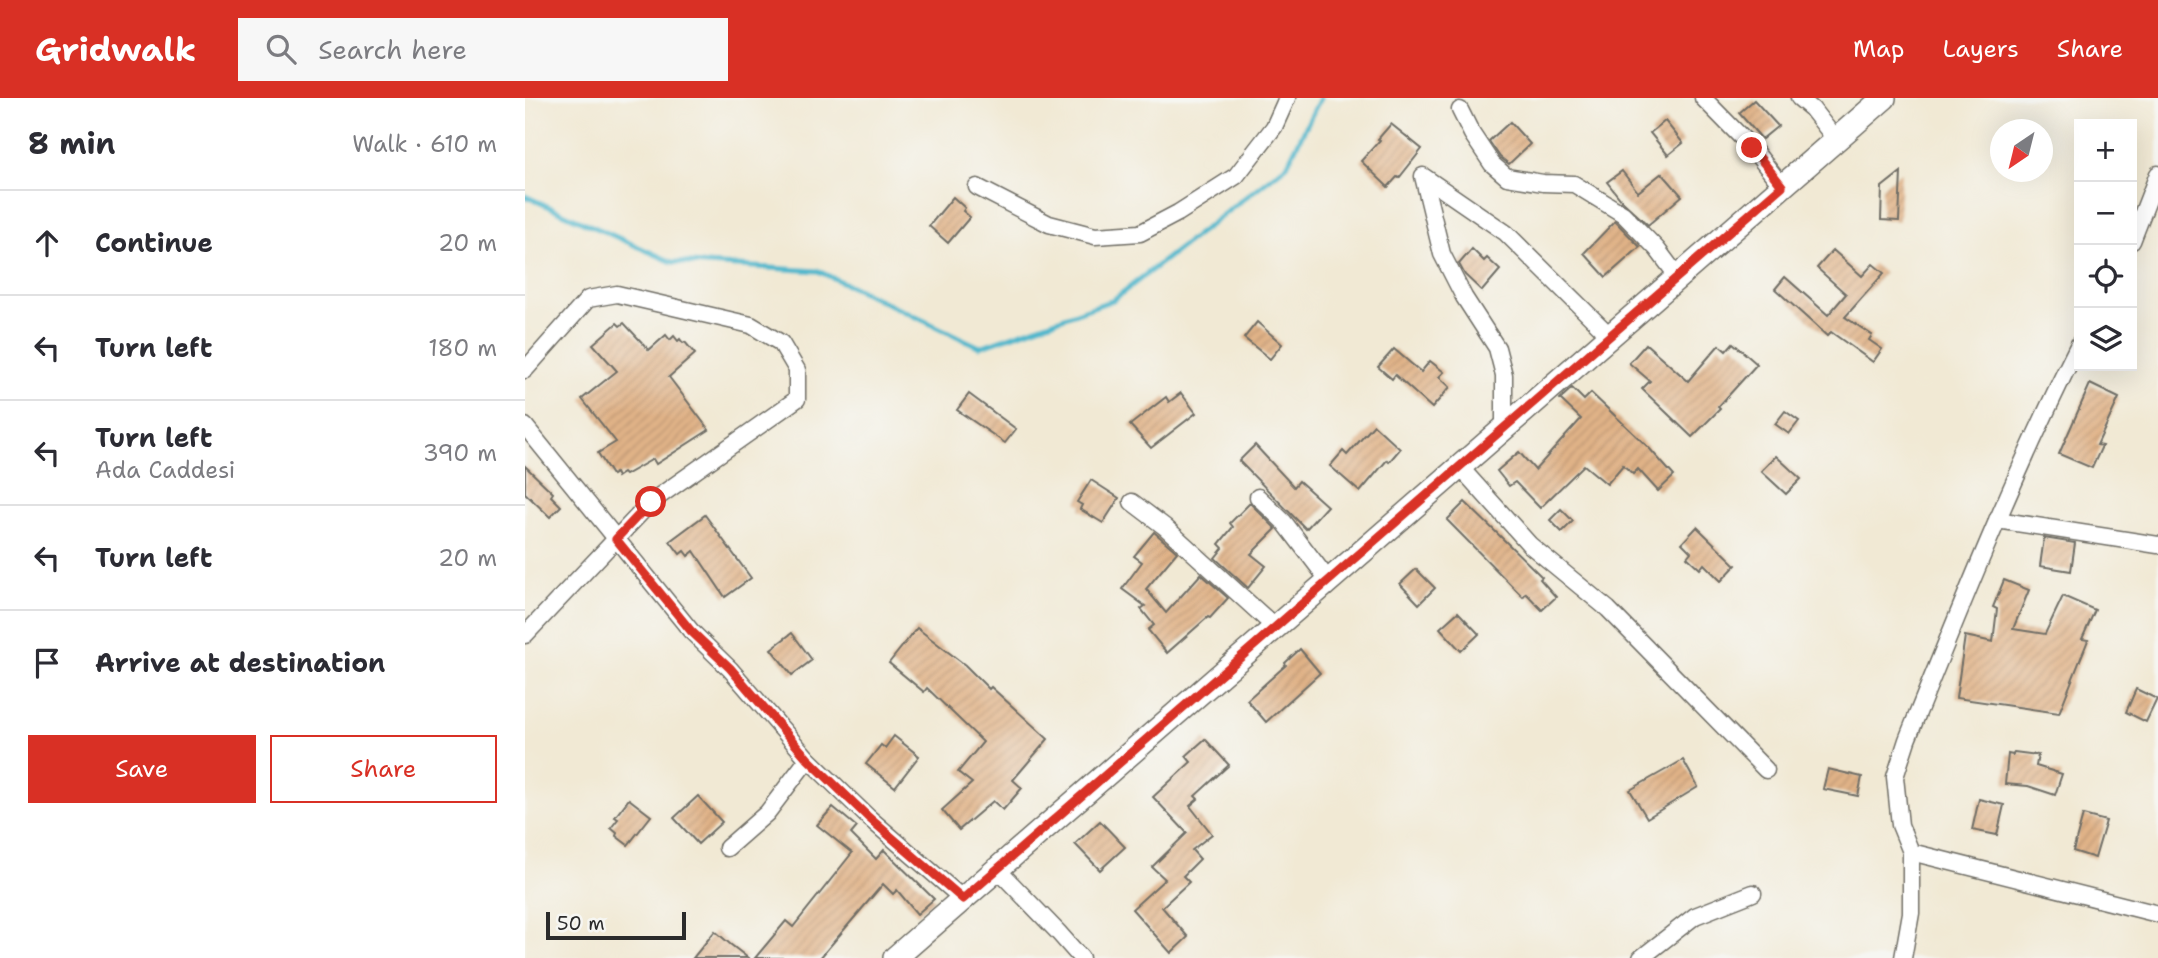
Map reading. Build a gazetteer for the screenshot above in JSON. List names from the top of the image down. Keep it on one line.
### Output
{"scale_bar":"50 m","north":"bottom left","page":{"header":"Gridwalk","search":"Search here","nav":["Map","Layers","Share"],"heading":["8 min","Walk · 610 m"],"map_buttons":["+","−"],"list":[["Continue","20 m"],["Turn left","180 m"],["Turn left","Ada Caddesi","390 m"],["Turn left","20 m"],"Arrive at destination"],"buttons":["Save","Share"],"scale":"50 m"}}
